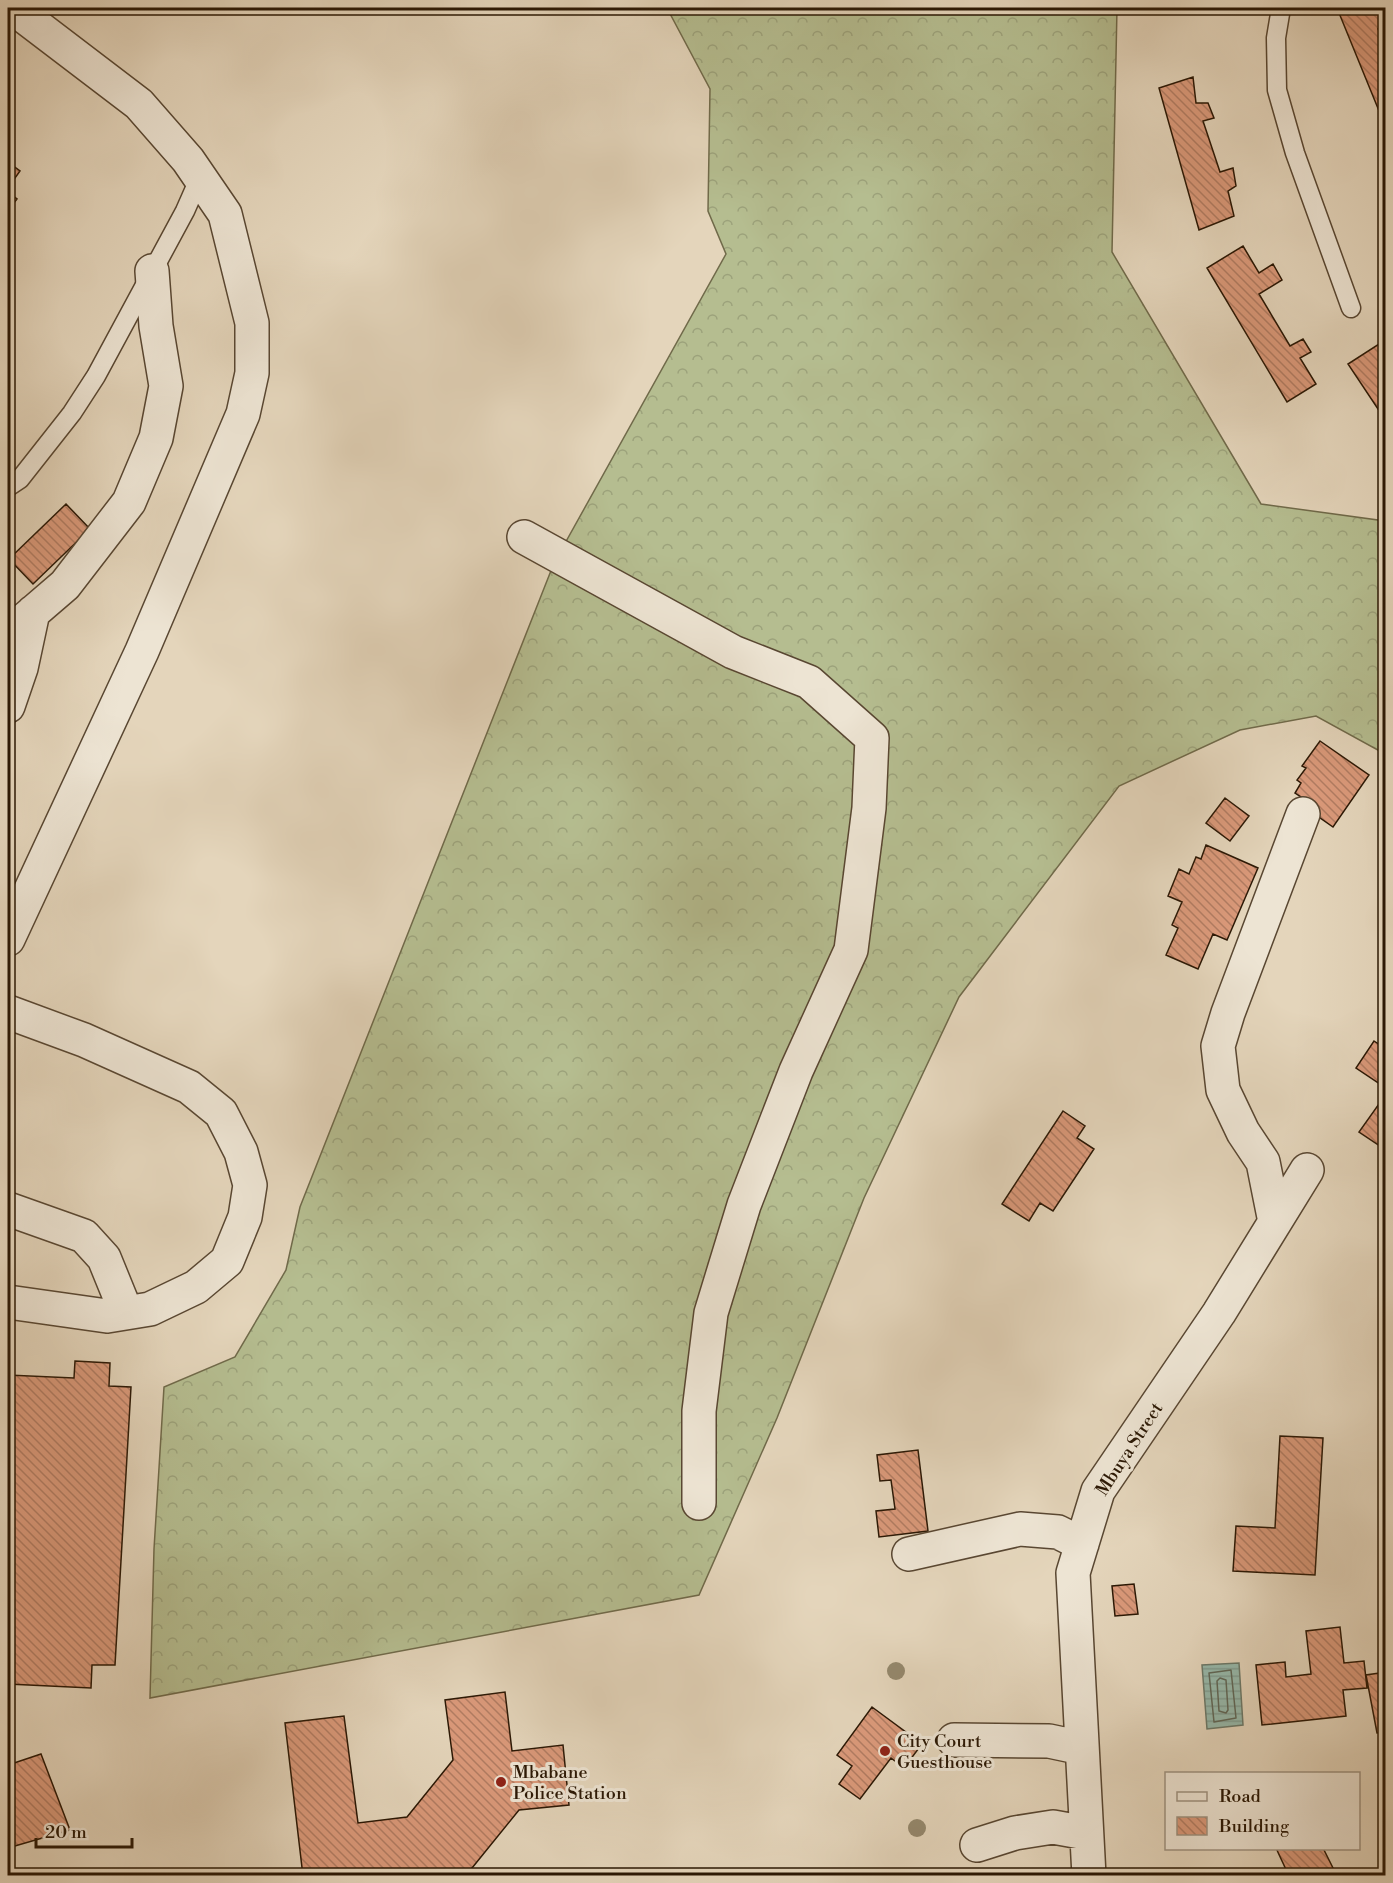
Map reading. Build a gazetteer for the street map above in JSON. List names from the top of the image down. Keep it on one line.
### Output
{"streets":{"street":["Mbuya Street"]},"places":["City Court Guesthouse","Mbabane Police Station"],"legend":["Road","Building"],"scale_bar":"20 m"}
